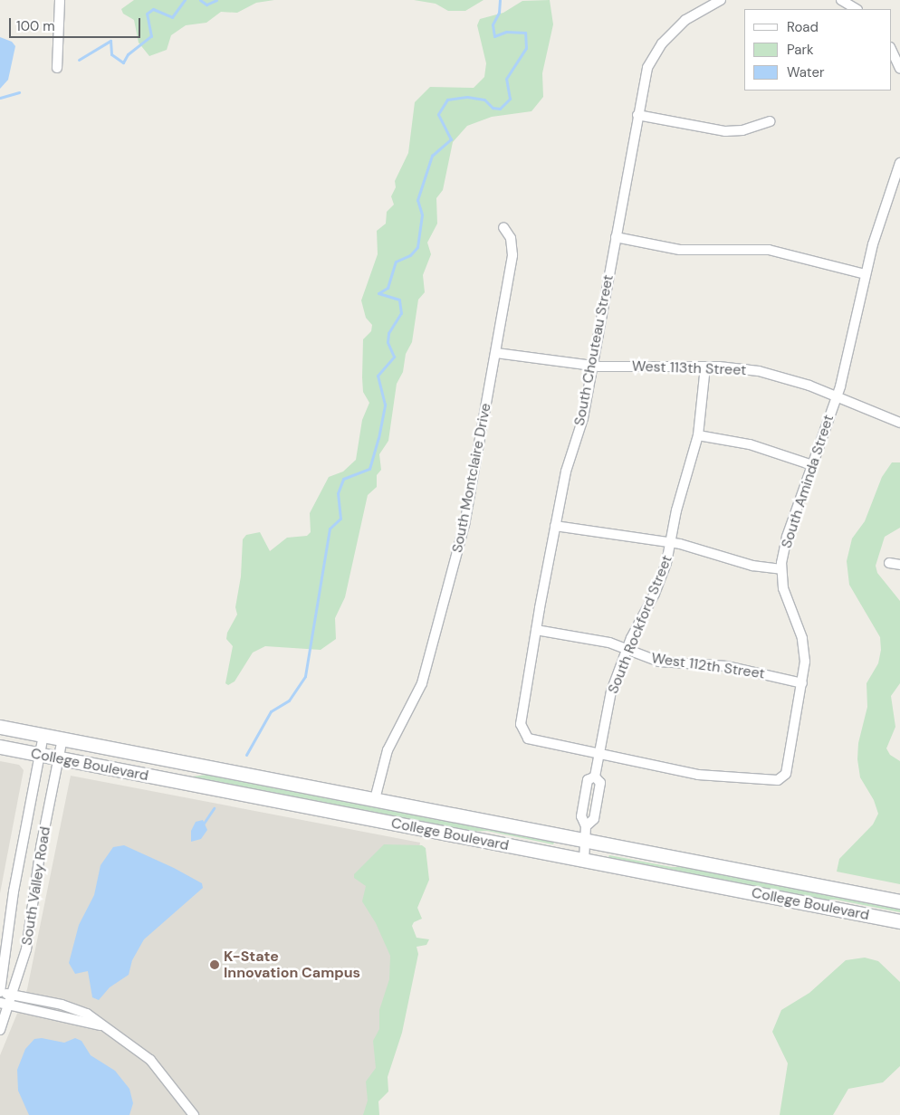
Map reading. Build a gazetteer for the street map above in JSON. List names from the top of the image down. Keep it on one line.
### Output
{"streets":{"main road":["College Boulevard"],"street":["South Chouteau Street","West 113th Street","South Montclaire Drive","South Aminda Street","South Rockford Street","West 112th Street","South Valley Road"]},"crossings":[["South Chouteau Street","West 113th Street"],["South Chouteau Street","South Aminda Street"],["South Chouteau Street","South Rockford Street"],["South Chouteau Street","West 112th Street"],["West 113th Street","South Montclaire Drive"],["West 113th Street","South Aminda Street"],["West 113th Street","South Rockford Street"],["South Montclaire Drive","College Boulevard"],["South Aminda Street","South Rockford Street"],["South Aminda Street","West 112th Street"],["South Rockford Street","West 112th Street"],["South Rockford Street","College Boulevard"],["College Boulevard","South Valley Road"]],"places":["K-State Innovation Campus"],"legend":["Road","Park","Water"],"scale_bar":"100 m"}
